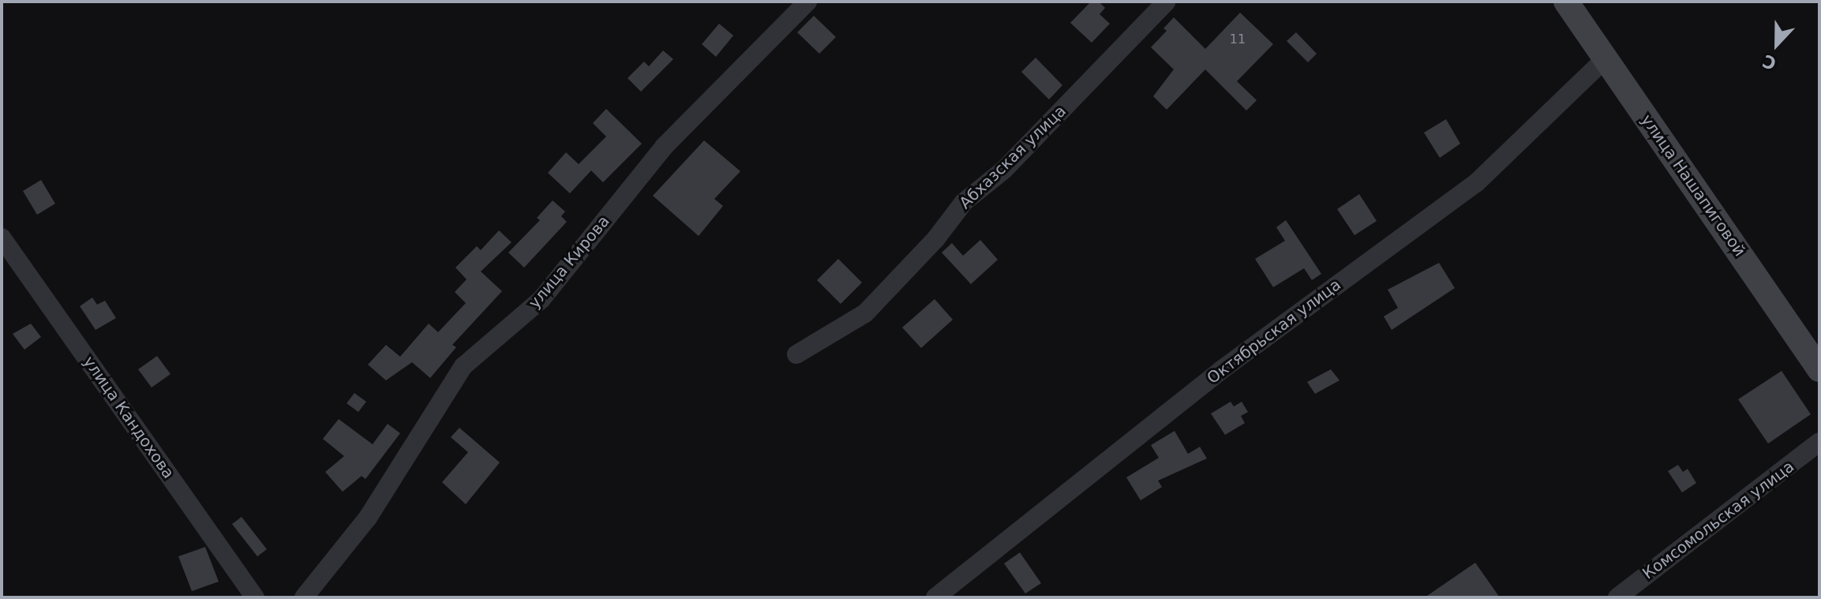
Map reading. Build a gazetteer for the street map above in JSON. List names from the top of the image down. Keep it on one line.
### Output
{"streets":{"street":["Абхазская улица","улица Нашапиговой","улица Кирова","Октябрьская улица","улица Кандохова","Комсомольская улица"]},"crossings":[["улица Нашапиговой","Октябрьская улица"]],"house_numbers":["11"],"north":"bottom"}
